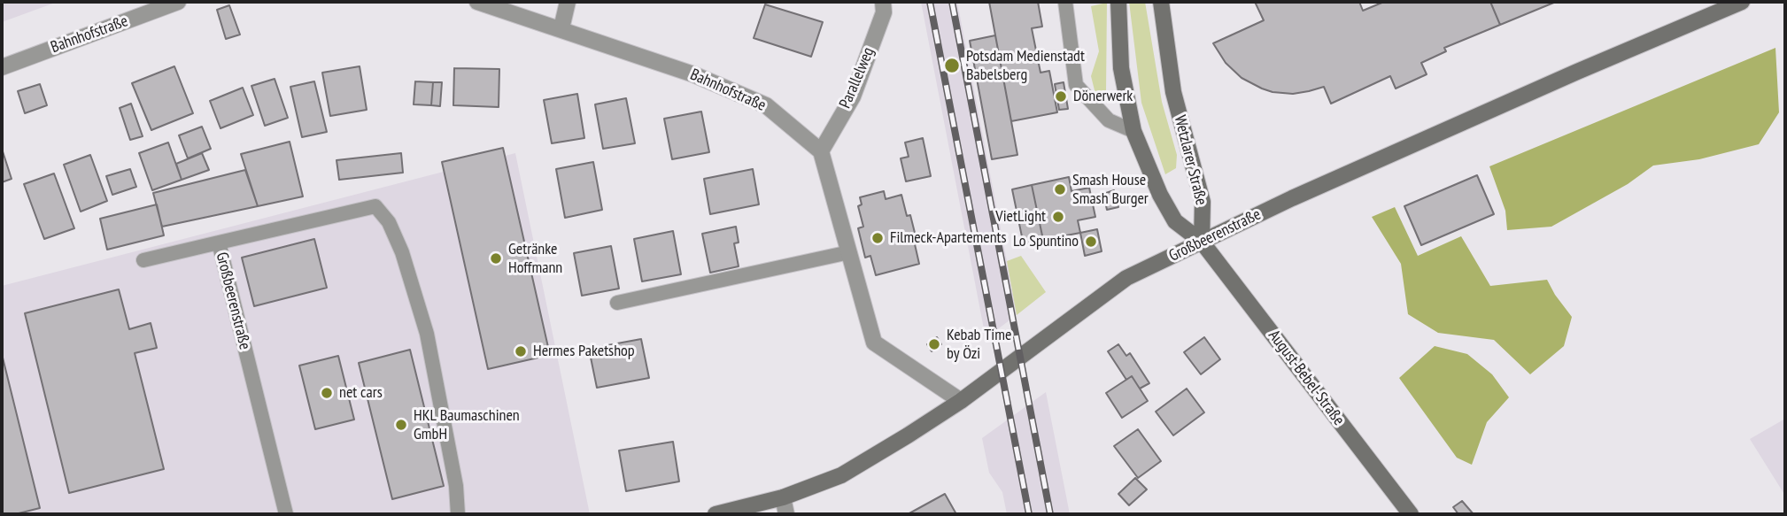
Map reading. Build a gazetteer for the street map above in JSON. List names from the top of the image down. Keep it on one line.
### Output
{"streets":{"street":["Bahnhofstraße","Parallelweg","Wetzlarer Straße","Großbeerenstraße","August-Bebel-Straße"]},"crossings":[["Bahnhofstraße","Parallelweg"],["Wetzlarer Straße","Großbeerenstraße"],["Wetzlarer Straße","August-Bebel-Straße"],["Großbeerenstraße","August-Bebel-Straße"]],"places":["Potsdam Medienstadt Babelsberg","Dönerwerk","Smash House Smash Burger","VietLight","Filmeck-Apartements","Lo Spuntino","Getränke Hoffmann","Kebab Time by Özi","Hermes Paketshop","net cars","HKL Baumaschinen GmbH"]}
